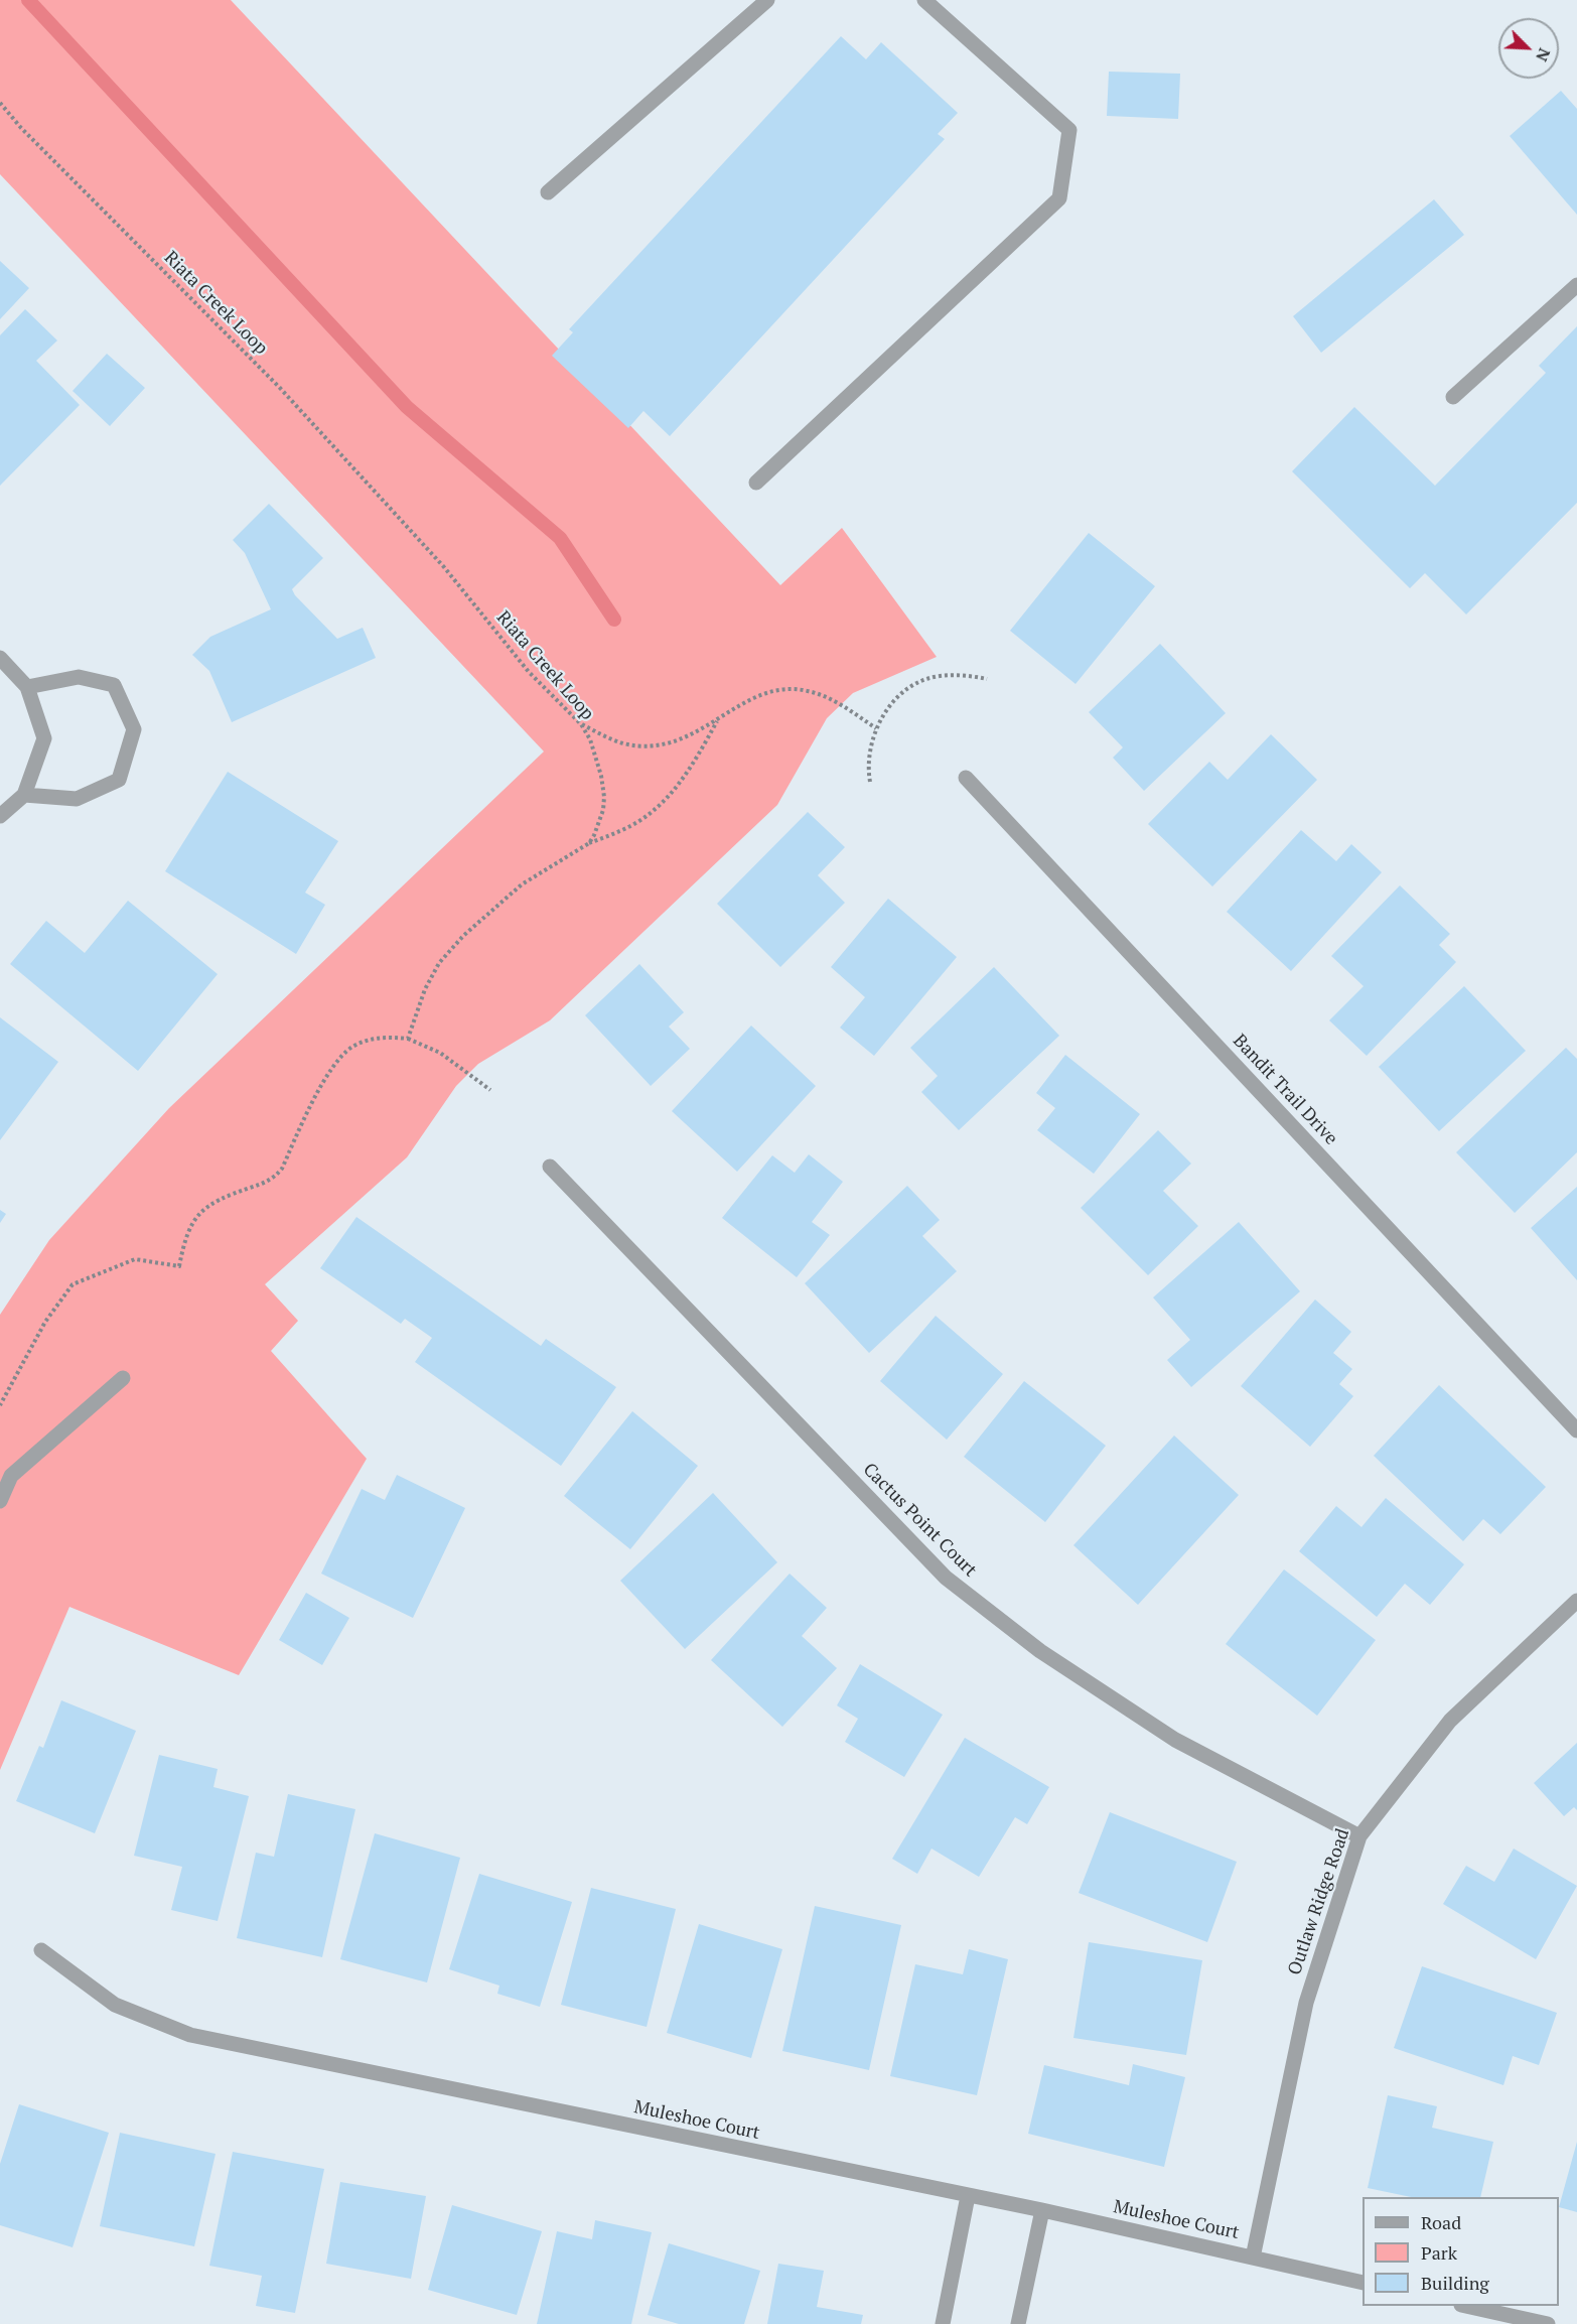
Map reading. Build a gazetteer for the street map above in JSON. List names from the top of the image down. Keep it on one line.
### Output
{"streets":{"street":["Bandit Trail Drive","Cactus Point Court","Outlaw Ridge Road","Muleshoe Court"],"path":["Riata Creek Loop"]},"crossings":[["Cactus Point Court","Outlaw Ridge Road"],["Outlaw Ridge Road","Muleshoe Court"]],"legend":["Road","Park","Building"],"north":"bottom right"}
